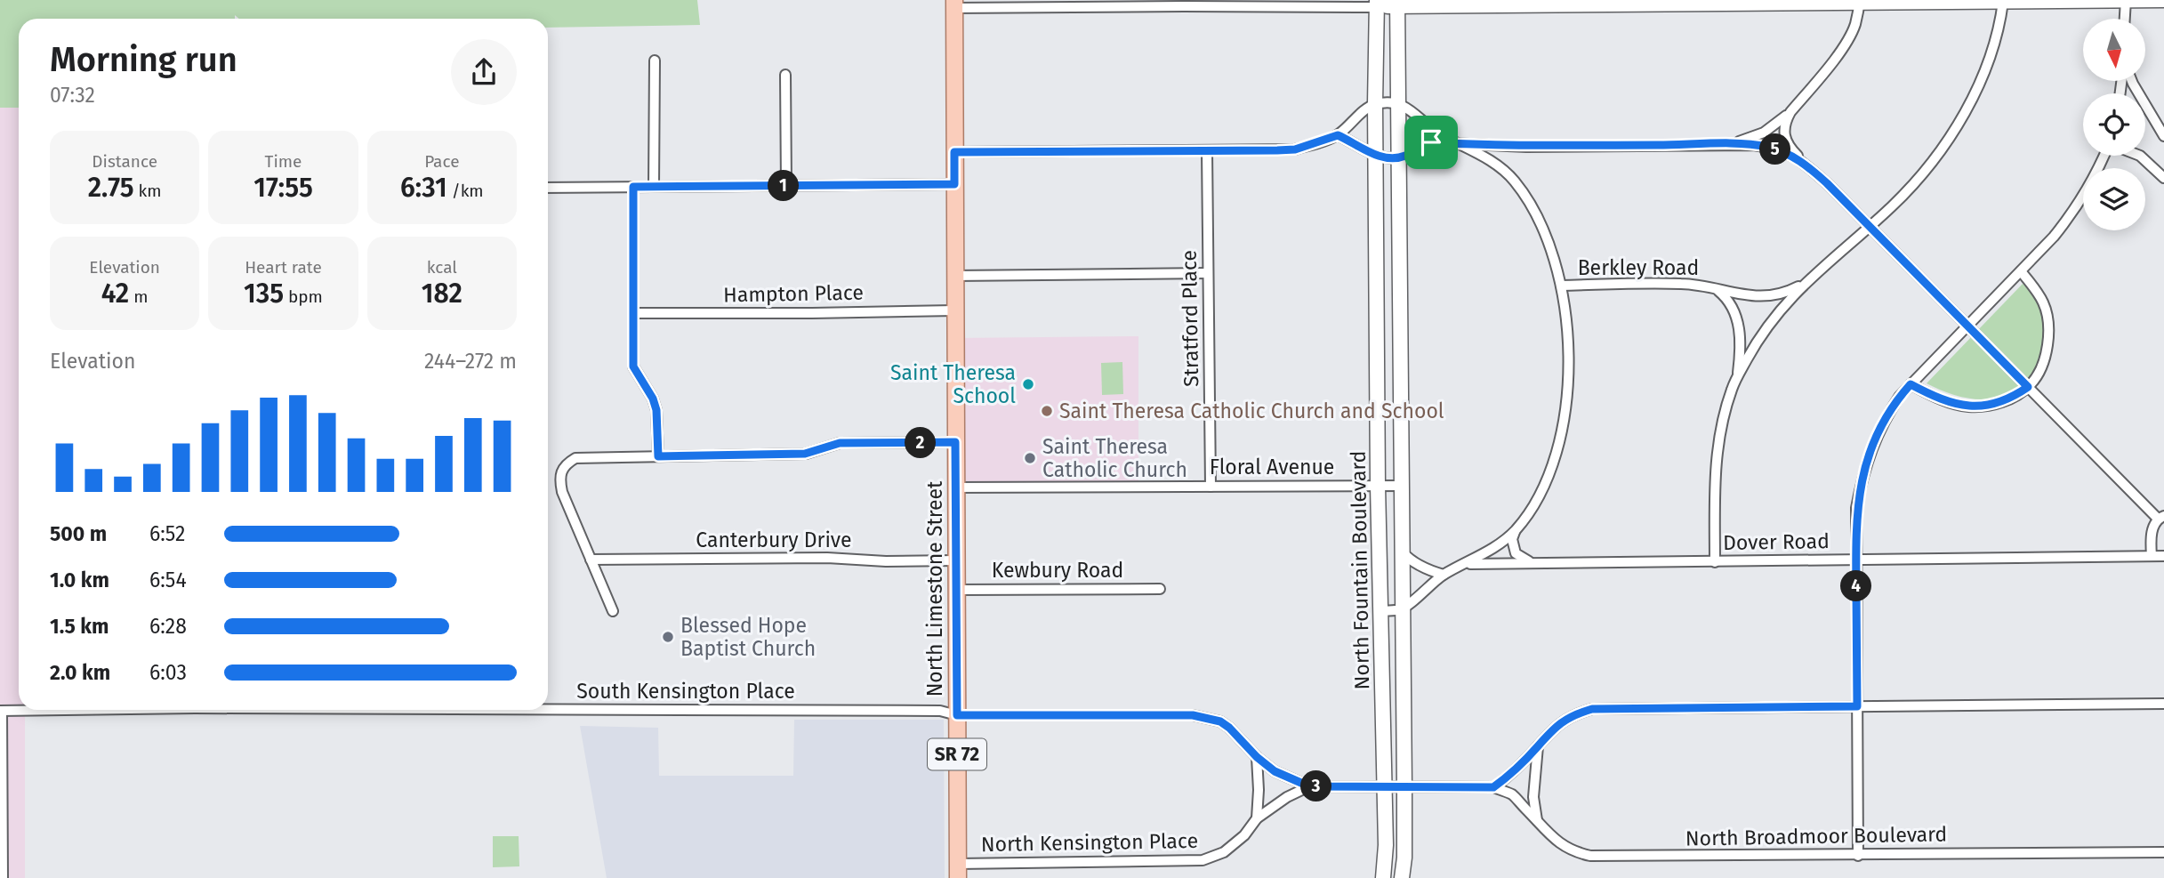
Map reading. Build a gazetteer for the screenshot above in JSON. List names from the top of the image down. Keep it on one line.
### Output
{"streets":{"main road":["North Limestone Street","SR 72"],"street":["Berkley Road","Hampton Place","Stratford Place","Floral Avenue","Canterbury Drive","Dover Road","Kewbury Road","North Fountain Boulevard","South Kensington Place","North Broadmoor Boulevard","North Kensington Place"]},"crossings":[["Hampton Place","North Limestone Street"],["Stratford Place","Floral Avenue"],["Floral Avenue","North Fountain Boulevard"],["Floral Avenue","North Limestone Street"],["Canterbury Drive","North Limestone Street"],["Kewbury Road","North Limestone Street"],["North Limestone Street","South Kensington Place"],["North Limestone Street","North Kensington Place"],["South Kensington Place","North Kensington Place"]],"places":["Saint Theresa School","Saint Theresa Catholic Church and School","Saint Theresa Catholic Church","Blessed Hope Baptist Church"],"north":"bottom","page":{"heading":["Morning run","07:32"],"stats":[["Distance","2.75 km"],["Time","17:55"],["Pace","6:31 /km"],["Elevation","42 m"],["Heart rate","135 bpm"],["kcal","182"]],"pins":["5","1","2","4","3"],"chart":["Elevation","244–272 m"],"list":[{"name":"500 m","note":"6:52"},{"name":"1.0 km","note":"6:54"},{"name":"1.5 km","note":"6:28"},{"name":"2.0 km","note":"6:03"}]}}
